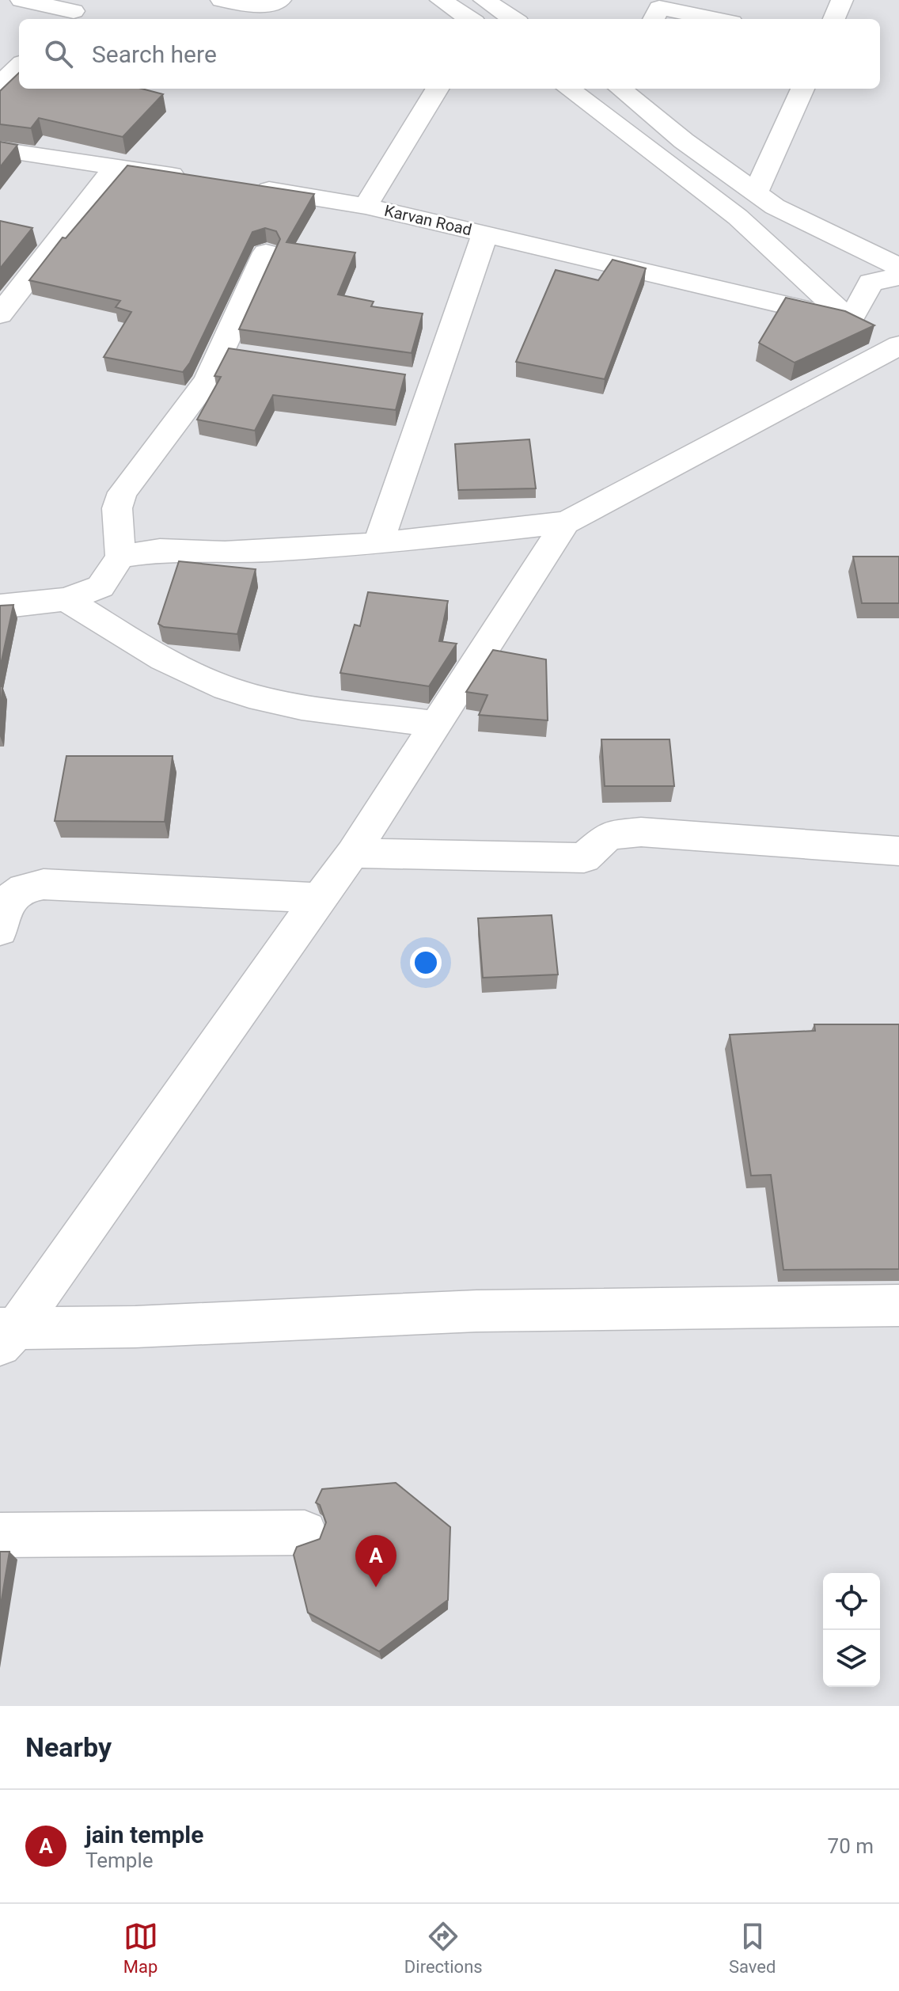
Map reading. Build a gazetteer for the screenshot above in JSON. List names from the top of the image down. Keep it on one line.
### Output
{"streets":{"street":["Karvan Road"]},"page":{"search":"Search here","pins":"A","heading":"Nearby","list":[{"mark":"A","name":"jain temple","note":"Temple","value":"70 m"}],"nav":["Map","Directions","Saved"]}}
